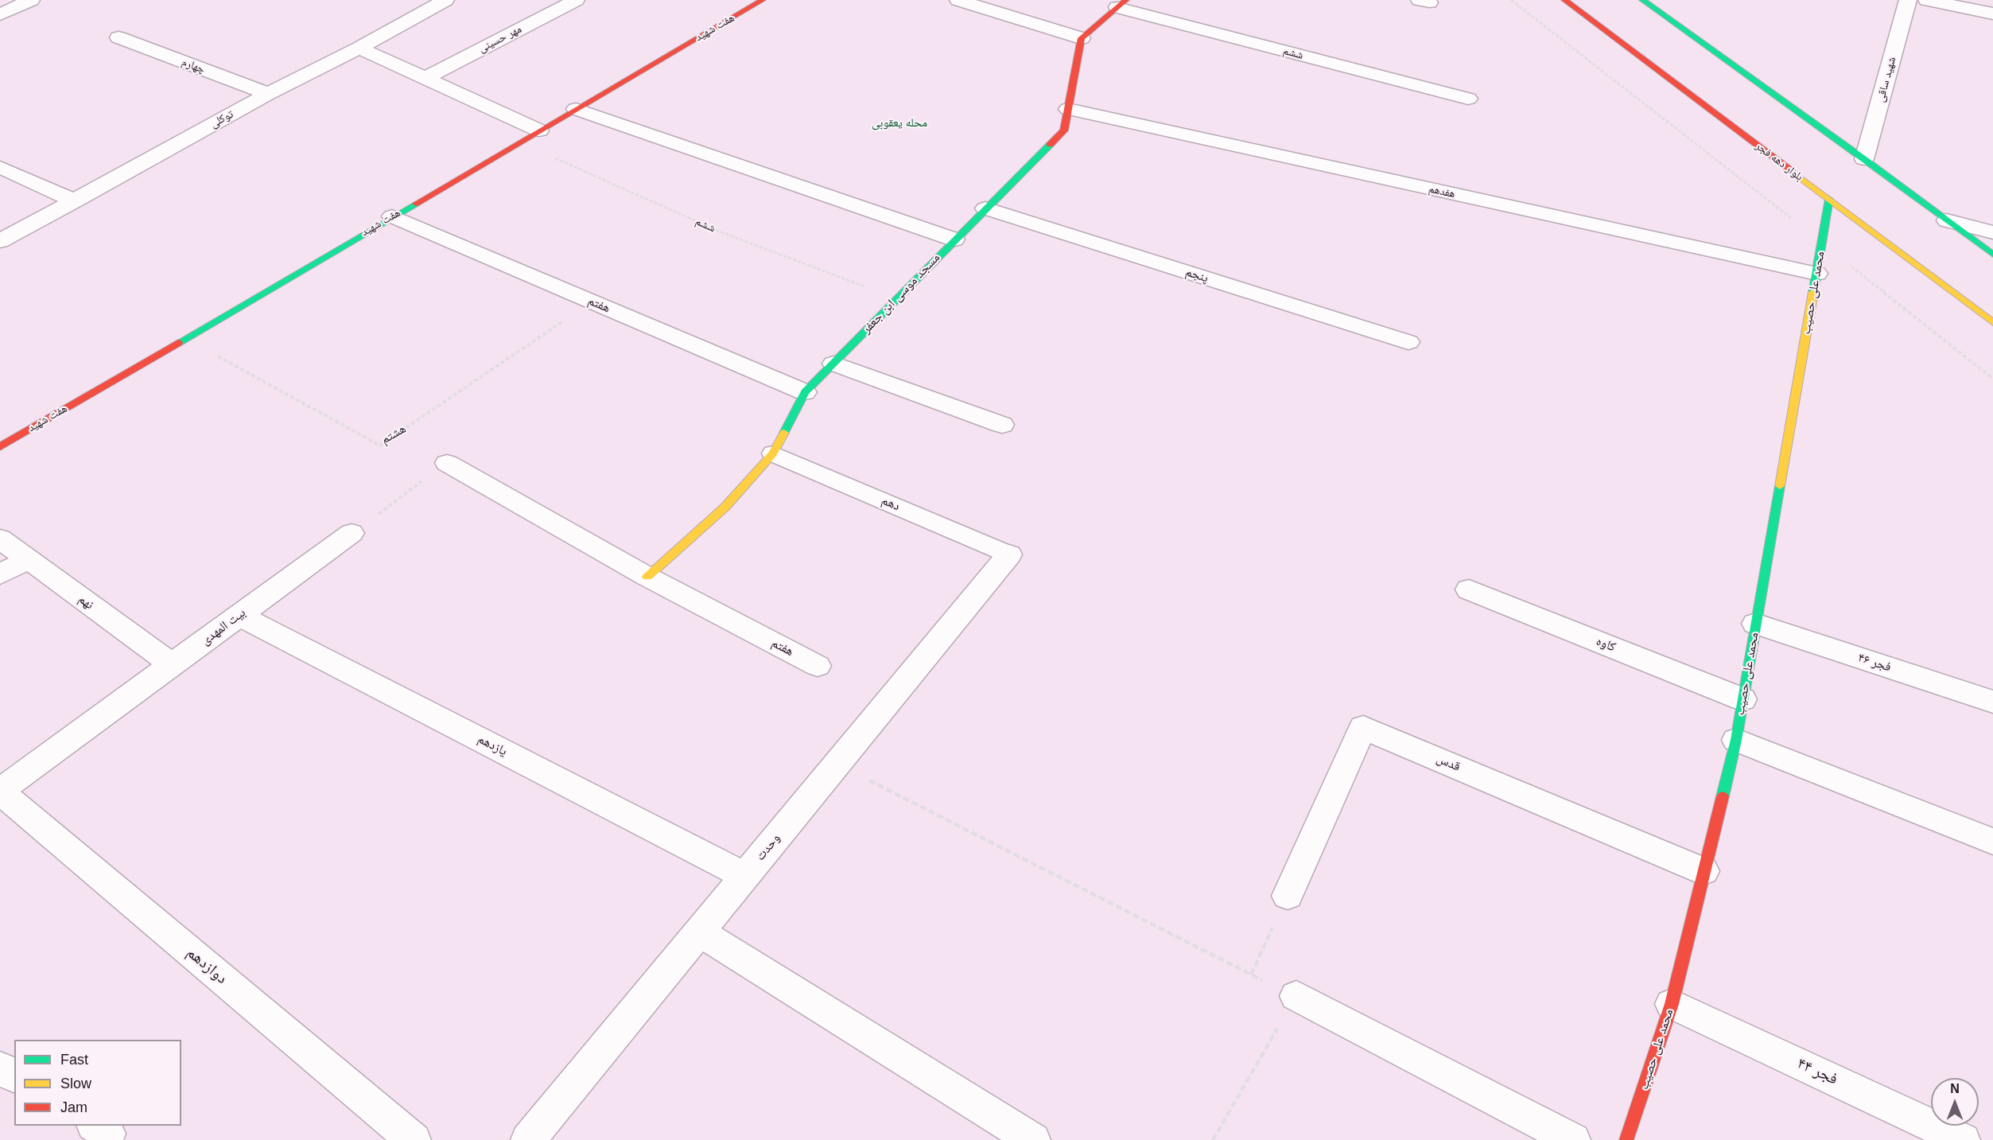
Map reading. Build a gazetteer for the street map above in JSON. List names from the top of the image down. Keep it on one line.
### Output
{"streets":{"street":["هفت شهید","مهر حسینی","ششم","چهارم","شهید ساقی","توکلی","بلوار دهه فجر","هفدهم","پنجم","محمد علی حصیب","مسجد موسی ابن جعفر","هفتم","نهم","بیت المهدی","کاوه","فجر ۴۶","یازدهم","قدس","وحدت","دوازدهم","فجر ۴۴"],"lane":["دهم"],"path":["هشتم"]},"crossings":[["هفت شهید","ششم"],["هفت شهید","هفتم"],["هفت شهید","هشتم"],["ششم","مسجد موسی ابن جعفر"],["چهارم","توکلی"],["بلوار دهه فجر","محمد علی حصیب"],["هفدهم","محمد علی حصیب"],["هفدهم","مسجد موسی ابن جعفر"],["پنجم","مسجد موسی ابن جعفر"],["محمد علی حصیب","کاوه"],["محمد علی حصیب","فجر ۴۶"],["محمد علی حصیب","قدس"],["محمد علی حصیب","فجر ۴۴"],["مسجد موسی ابن جعفر","هفتم"],["مسجد موسی ابن جعفر","دهم"],["هفتم","هشتم"],["دهم","وحدت"],["نهم","بیت المهدی"],["بیت المهدی","یازدهم"],["بیت المهدی","دوازدهم"],["یازدهم","وحدت"]],"districts":["محله یعقوبی"],"legend":["Fast","Slow","Jam"],"north":"top"}
